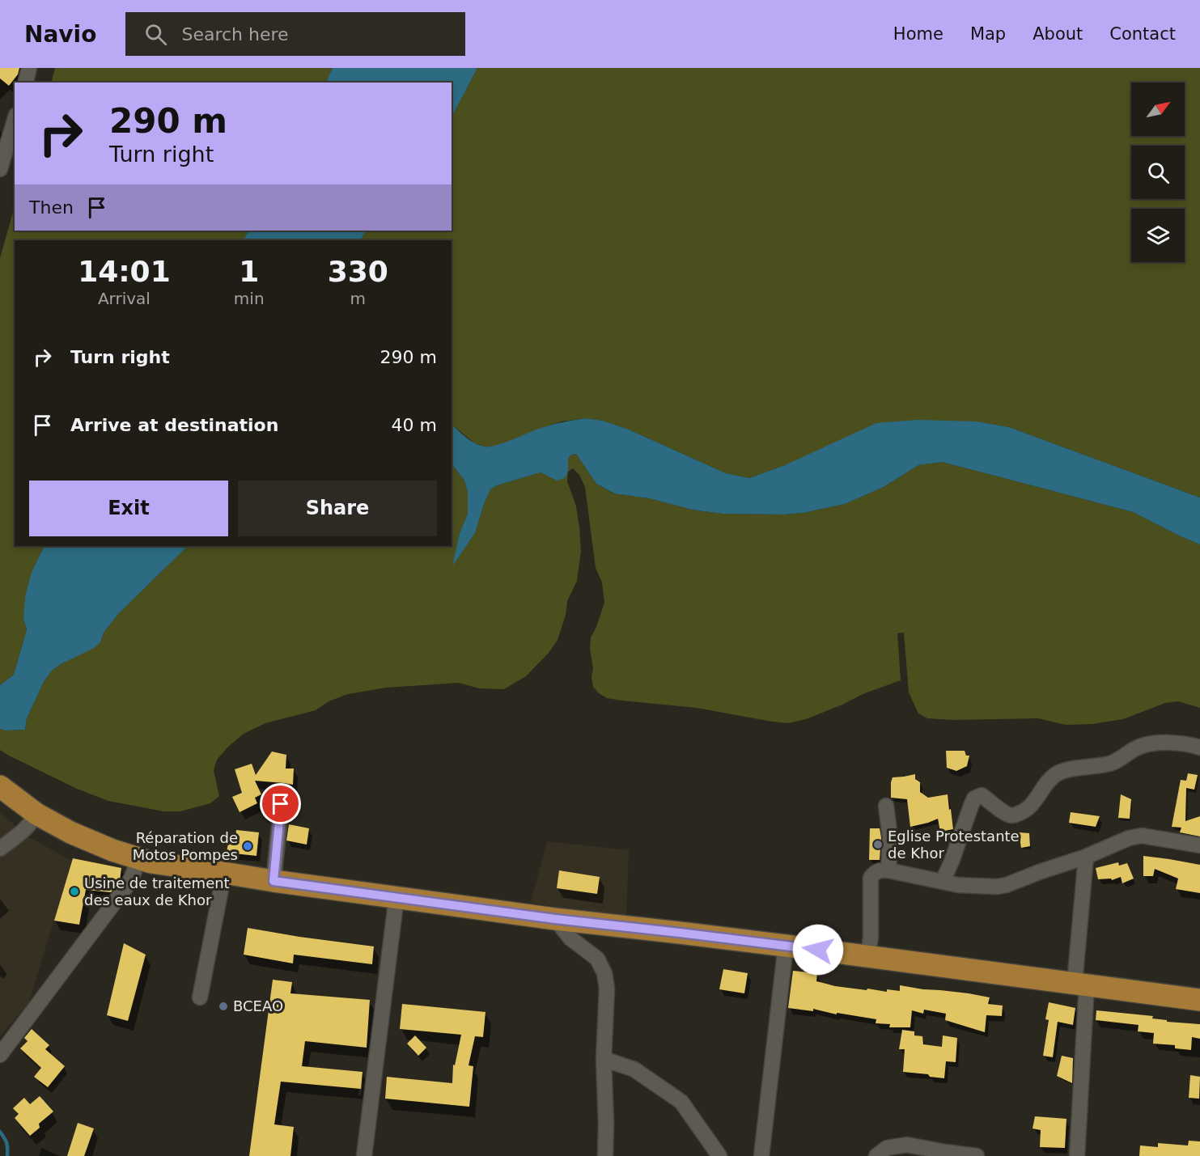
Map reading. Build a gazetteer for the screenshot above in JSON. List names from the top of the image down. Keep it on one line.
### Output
{"places":["Eglise Protestante de Khor","Réparation de Motos Pompes","Usine de traitement des eaux de Khor","BCEAO"],"north":"top right","page":{"header":"Navio","search":"Search here","nav":["Home","Map","About","Contact"],"turn":["290 m","Turn right"],"then":"Then","eta":["14:01","Arrival","1","min","330","m"],"list":[{"name":"Turn right","value":"290 m"},{"name":"Arrive at destination","value":"40 m"}],"buttons":["Exit","Share"]}}
